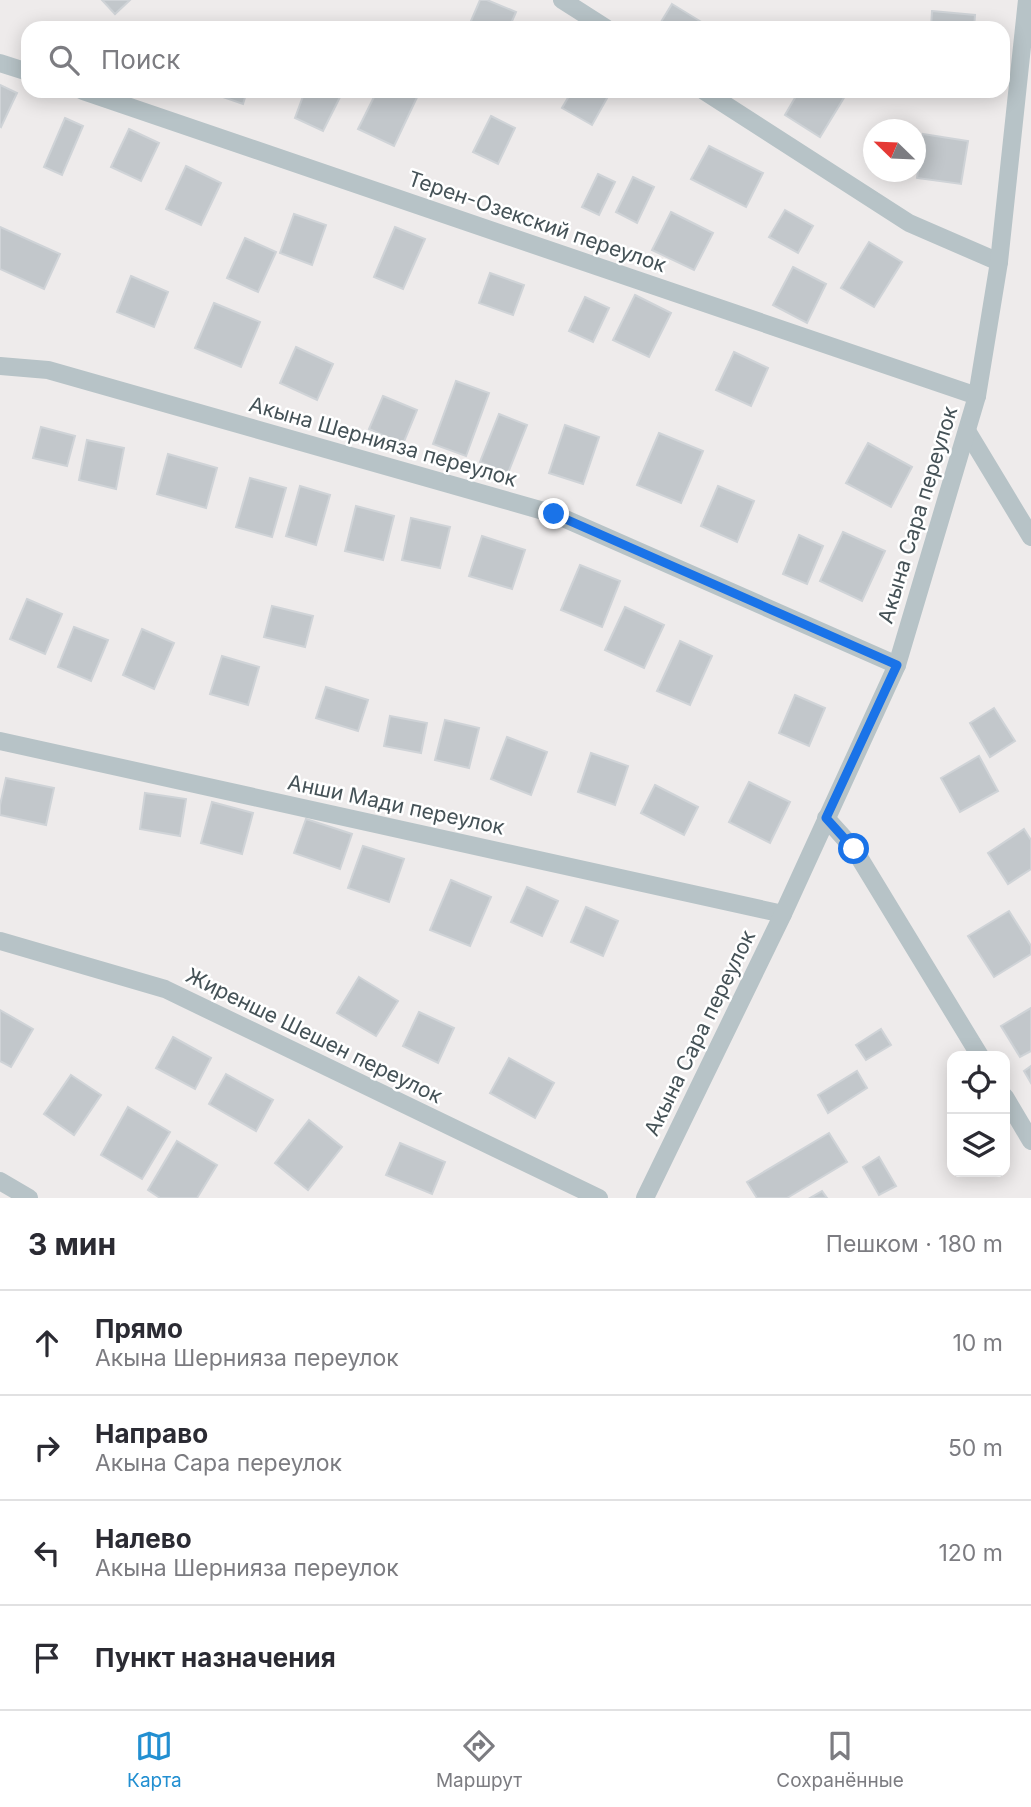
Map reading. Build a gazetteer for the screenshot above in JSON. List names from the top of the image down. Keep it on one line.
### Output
{"streets":{"street":["Терен-Озекский переулок","Акына Шернияза переулок","Акына Сара переулок","Анши Мади переулок","Жиренше Шешен переулок"]},"crossings":[["Терен-Озекский переулок","Акына Сара переулок"],["Акына Шернияза переулок","Акына Сара переулок"],["Акына Сара переулок","Анши Мади переулок"]],"north":"top left","page":{"search":"Поиск","heading":["3 мин","Пешком · 180 m"],"list":[["Прямо","Акына Шернияза переулок","10 m"],["Направо","Акына Сара переулок","50 m"],["Налево","Акына Шернияза переулок","120 m"],"Пункт назначения"],"nav":["Карта","Маршрут","Сохранённые"]}}
